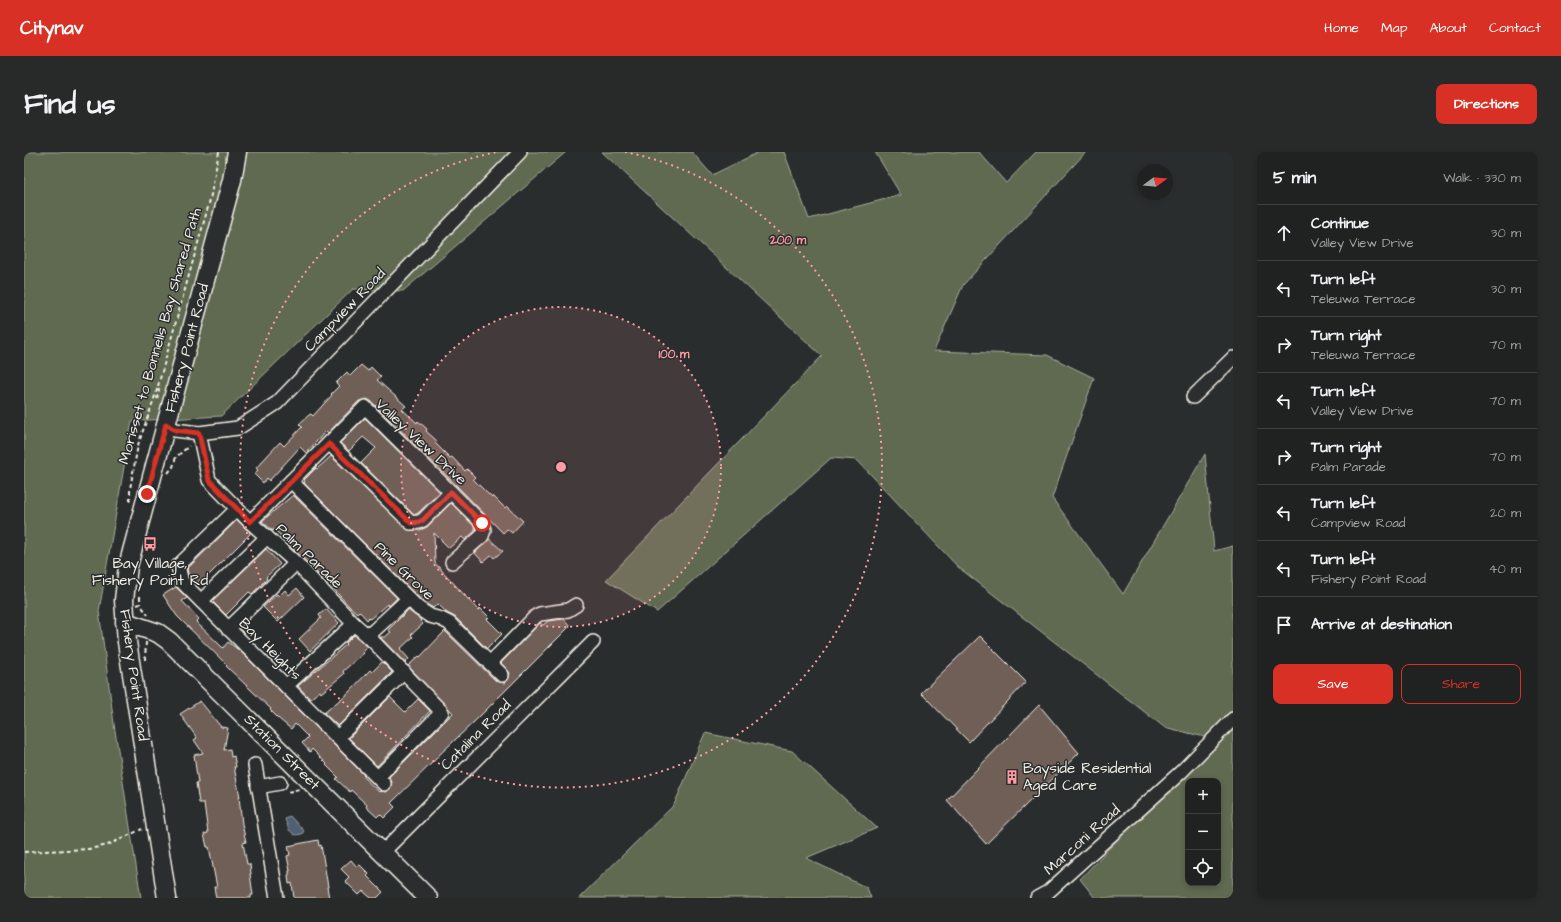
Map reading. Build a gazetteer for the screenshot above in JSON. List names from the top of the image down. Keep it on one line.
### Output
{"streets":{"main road":["Fishery Point Road","Station Street"],"street":["Campview Road","Valley View Drive","Palm Parade","Pine Grove","Bay Heights","Catalina Road","Marconi Road"],"path":["Morisset to Bonnells Bay Shared Path"]},"crossings":[["Campview Road","Fishery Point Road"],["Campview Road","Palm Parade"],["Fishery Point Road","Station Street"],["Valley View Drive","Palm Parade"],["Valley View Drive","Pine Grove"],["Palm Parade","Bay Heights"],["Catalina Road","Station Street"]],"places":{"bus stop":["Bay Village, Fishery Point Rd"],"building":["Bayside Residential Aged Care"]},"north":"right","page":{"header":"Citynav","nav":["Home","Map","About","Contact"],"buttons":["Directions",["Save","Share"]],"title":"Find us","heading":["5 min","Walk · 330 m"],"list":[["Continue","Valley View Drive","30 m"],["Turn left","Teleuwa Terrace","30 m"],["Turn right","Teleuwa Terrace","70 m"],["Turn left","Valley View Drive","70 m"],["Turn right","Palm Parade","70 m"],["Turn left","Campview Road","20 m"],["Turn left","Fishery Point Road","40 m"],"Arrive at destination"],"map_buttons":["+","−"]},"rings":["200 m","100 m"]}
